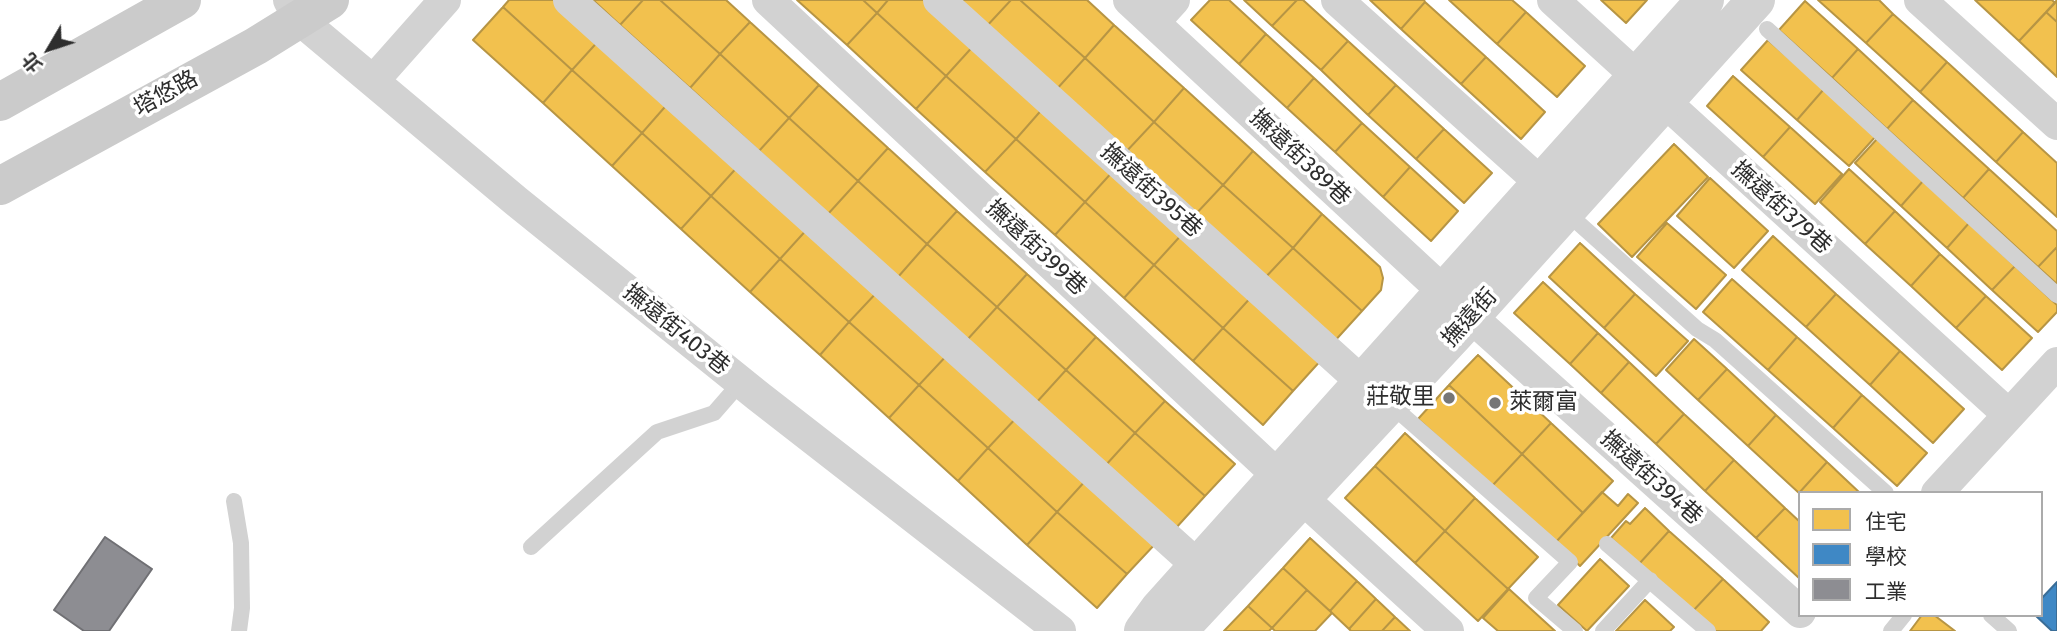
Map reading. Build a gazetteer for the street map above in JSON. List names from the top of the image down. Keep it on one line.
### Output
{"streets":{"main road":["塔悠路"],"street":["撫遠街389巷","撫遠街395巷","撫遠街379巷","撫遠街399巷","撫遠街","撫遠街403巷","撫遠街394巷"]},"crossings":[["塔悠路","撫遠街403巷"],["撫遠街389巷","撫遠街"],["撫遠街389巷","撫遠街394巷"],["撫遠街395巷","撫遠街"],["撫遠街379巷","撫遠街"],["撫遠街399巷","撫遠街"],["撫遠街","撫遠街394巷"]],"places":["莊敬里","萊爾富"],"legend":["住宅","學校","工業"],"north":"bottom left"}
